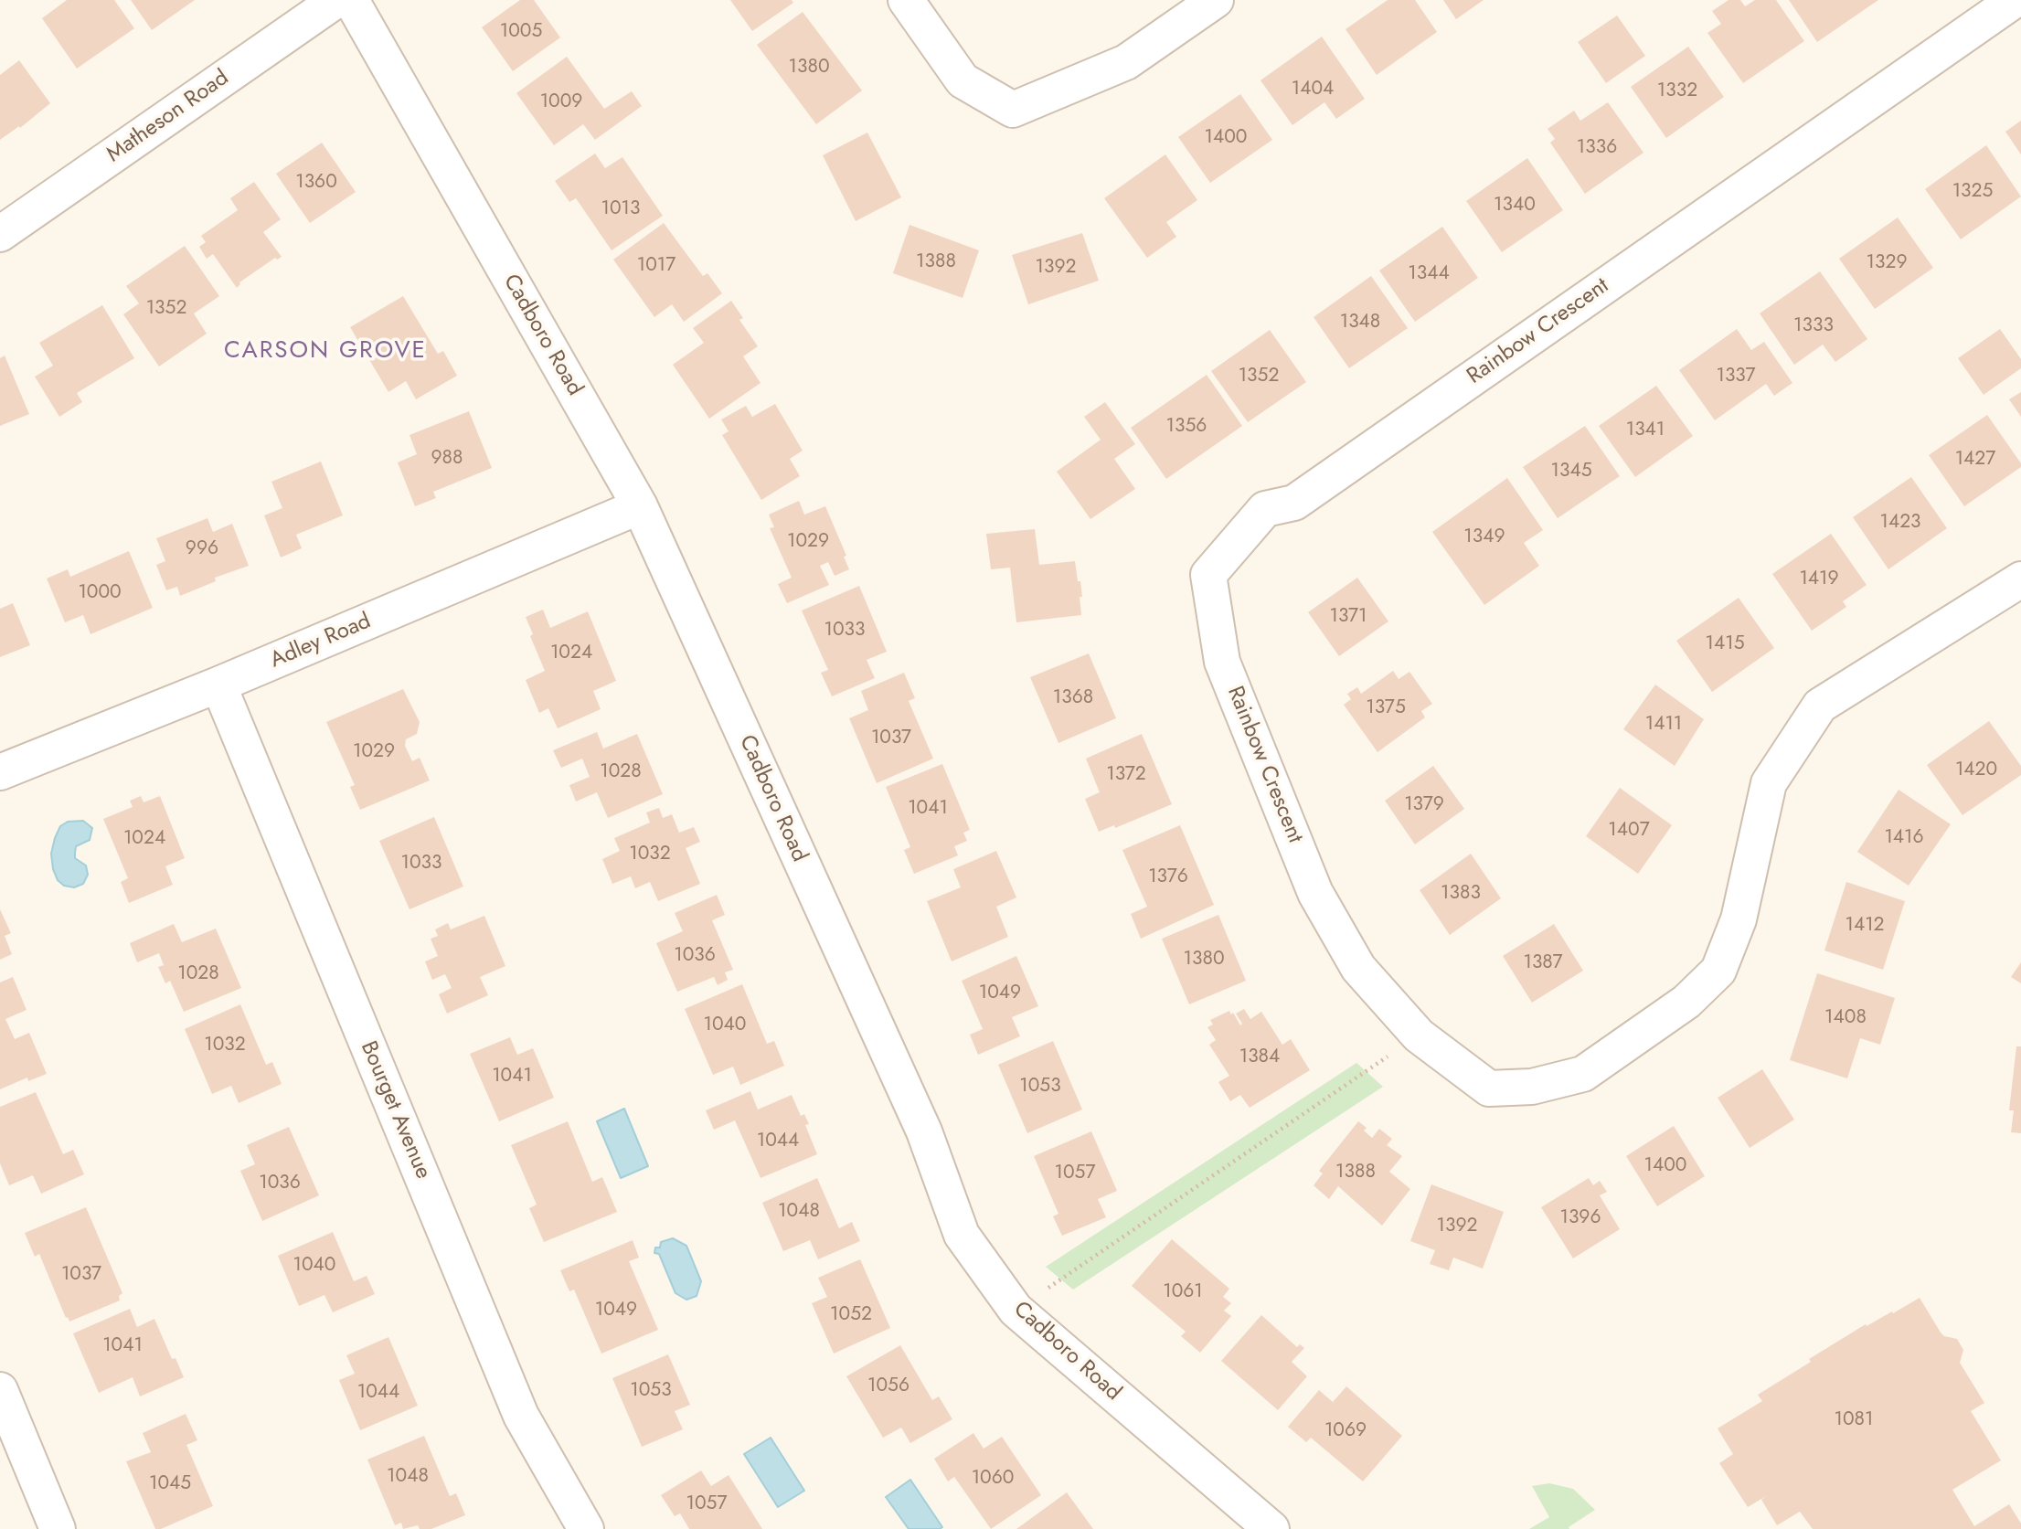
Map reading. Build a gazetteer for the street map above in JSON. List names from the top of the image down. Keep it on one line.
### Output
{"streets":{"street":["Matheson Road","Rainbow Crescent","Cadboro Road","Adley Road","Bourget Avenue"]},"crossings":[["Cadboro Road","Adley Road"],["Adley Road","Bourget Avenue"]],"districts":["CARSON GROVE"],"house_numbers":["1005","1380","1404","1332","1009","1400","1336","1360","1325","1340","1013","1388","1329","1017","1392","1344","1352","1348","1333","1352","1337","1356","1341","988","1427","1345","1423","1349","1029","996","1419","1000","1371","1033","1415","1024","1368","1375","1411","1037","1029","1420","1028","1372","1379","1041","1407","1416","1024","1032","1033","1376","1383","1412","1036","1380","1387","1028","1049","1408","1040","1032","1384","1041","1053","1044","1400","1388","1057","1036","1048","1396","1392","1040","1037","1061","1049","1052","1041","1056","1053","1044","1081","1069","1048","1060","1045","1057"]}
